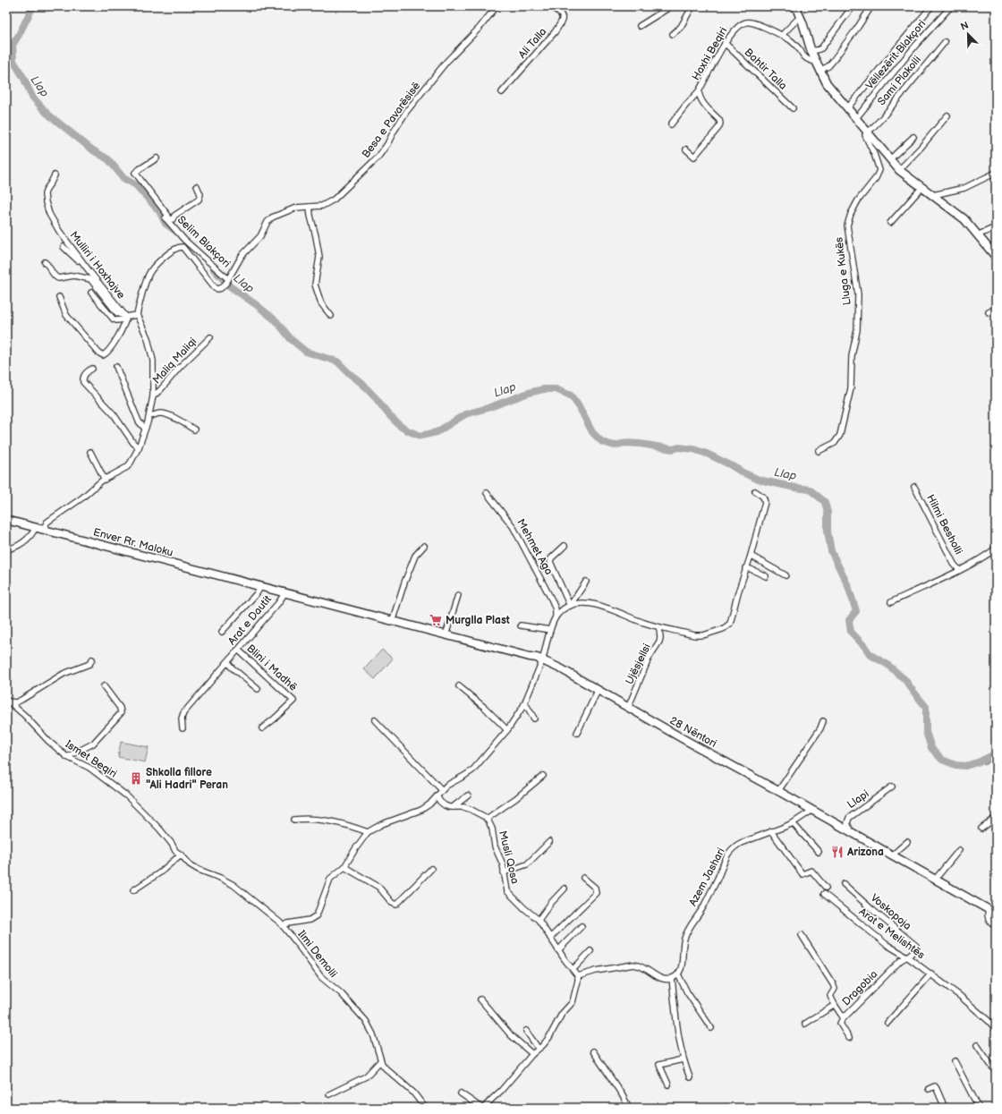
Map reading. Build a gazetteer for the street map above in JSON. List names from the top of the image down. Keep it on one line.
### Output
{"streets":{"main road":["Enver Rr. Maloku","28 Nëntori"],"street":["Ali Talla","Haxhi Beqiri","Vëllezërit Blakçori","Bahtir Talla","Sami Plakolli","Besa e Pavarësisë","Selim Blakçori","Mulliri i Hoxhajve","Lluga e Kukës","Maliq Maliqi","Hilmi Besholli","Mehmet Aga","Arat e Dautit","Ujësjellsi","Blini i Madhë","Ismet Beqiri","Llapi","Musli Qosa","Azem Jashari","Voskopoja","Arat e Melishtës","Ilmi Demolli","Dragobia"]},"crossings":[["Haxhi Beqiri","Bahtir Talla"],["Sami Plakolli","Lluga e Kukës"],["Besa e Pavarësisë","Selim Blakçori"],["Enver Rr. Maloku","Arat e Dautit"],["Enver Rr. Maloku","28 Nëntori"],["Arat e Dautit","Blini i Madhë"],["Ujësjellsi","28 Nëntori"],["28 Nëntori","Llapi"],["28 Nëntori","Azem Jashari"],["Ismet Beqiri","Ilmi Demolli"],["Voskopoja","Arat e Melishtës"],["Voskopoja","Dragobia"],["Arat e Melishtës","Dragobia"]],"water":["Llap"],"places":{"supermarket":["Murglla Plast"],"building":["Shkolla fillore \"Ali Hadri\" Peran"],"restaurant":["Arizona"]},"north":"top left"}
